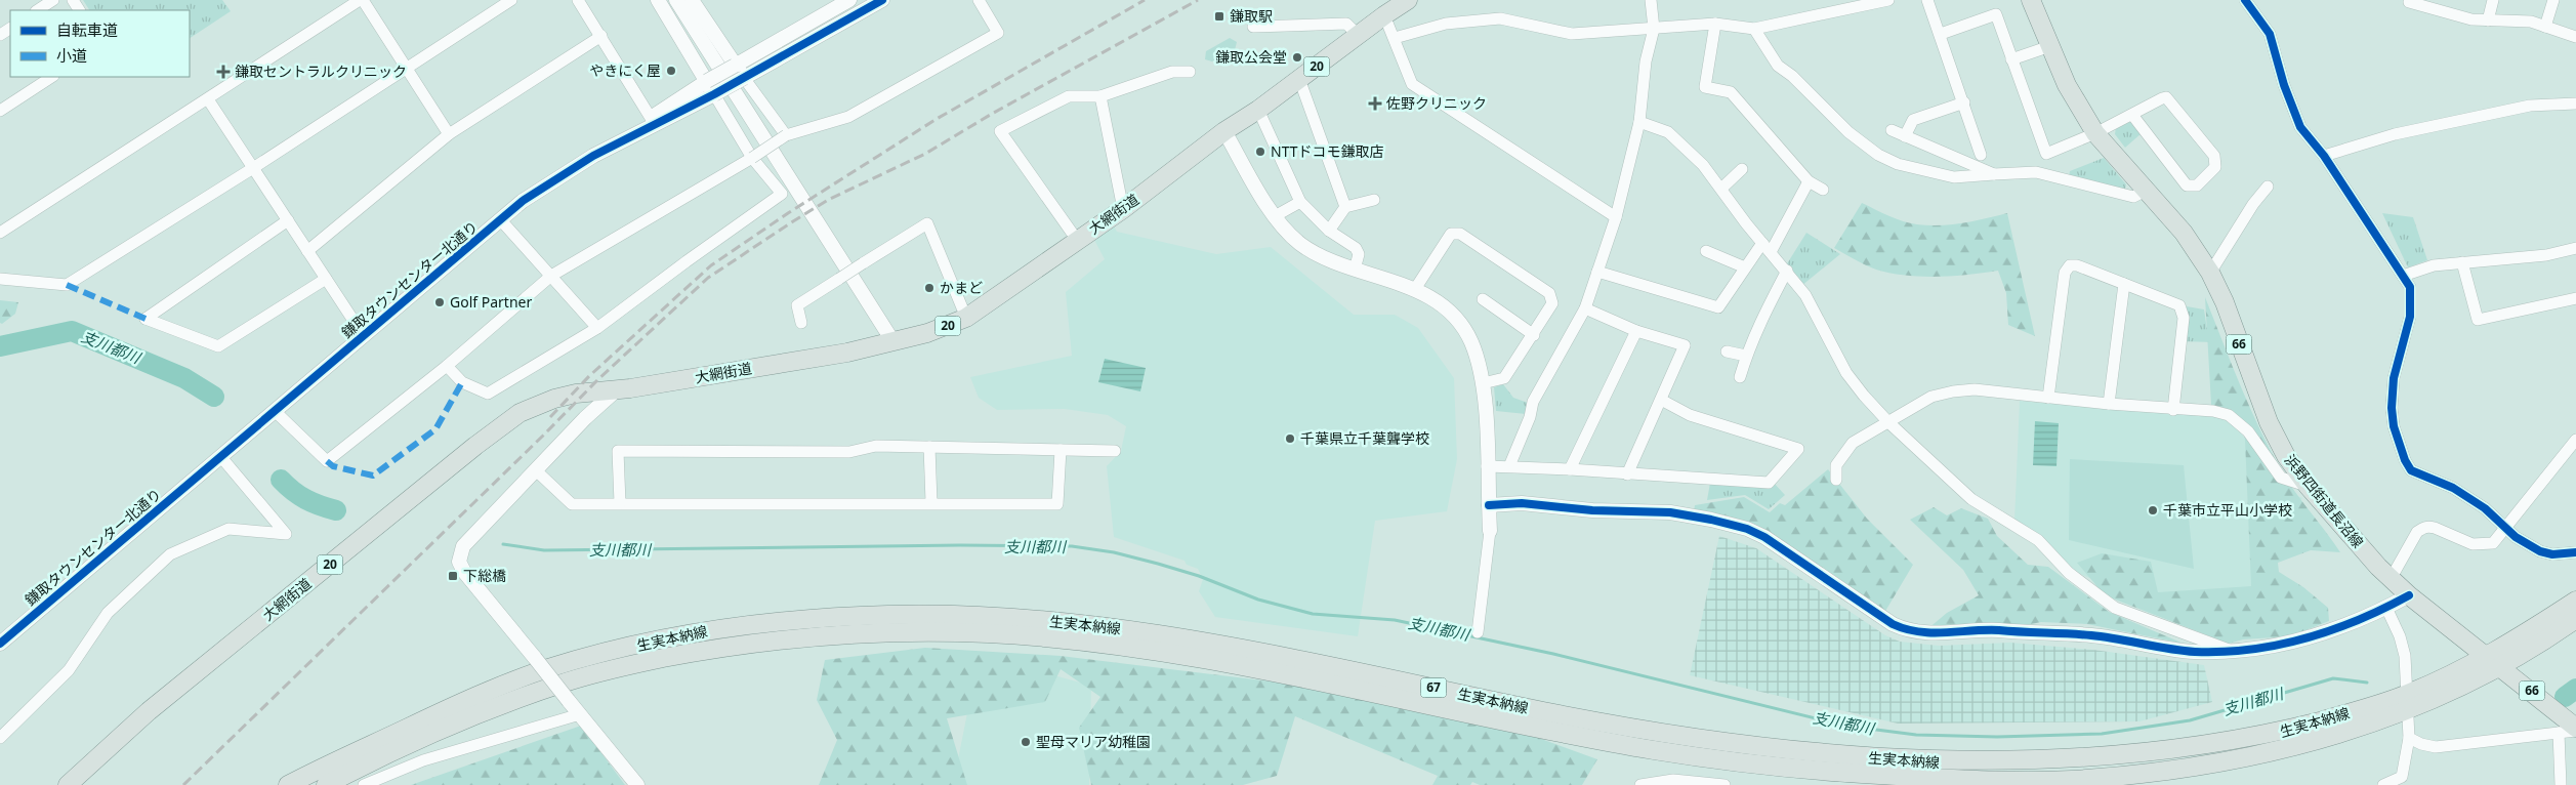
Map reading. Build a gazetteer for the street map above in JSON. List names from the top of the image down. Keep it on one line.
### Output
{"streets":{"main road":["20","大網街道","66","浜野四街道長沼線","生実本納線","67"],"street":["鎌取タウンセンター北通り"]},"crossings":[["浜野四街道長沼線","生実本納線"]],"water":["支川都川"],"places":{"transit":["鎌取駅","下総橋"],"other":["鎌取公会堂","やきにく屋","NTTドコモ鎌取店","かまど","Golf Partner","千葉県立千葉聾学校","千葉市立平山小学校","聖母マリア幼稚園"],"health":["鎌取セントラルクリニック","佐野クリニック"]},"legend":["自転車道","小道"]}
